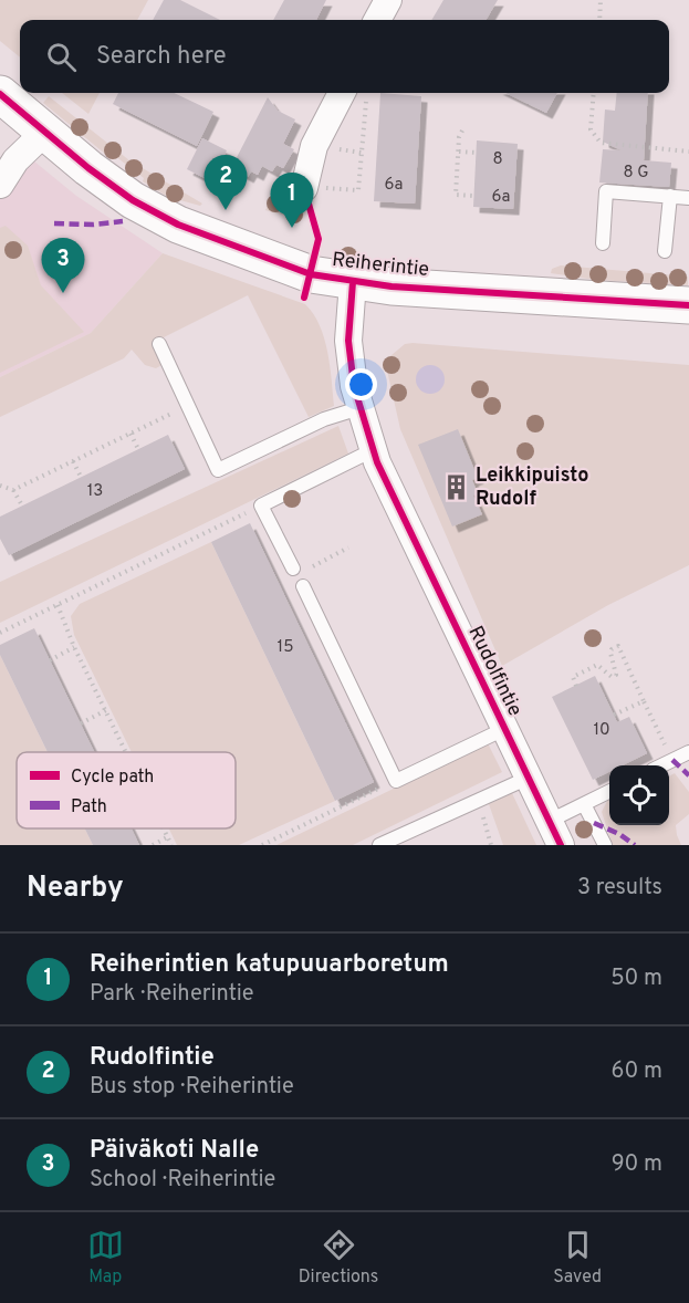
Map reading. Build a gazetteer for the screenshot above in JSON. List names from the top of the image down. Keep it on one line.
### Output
{"streets":{"street":["Reiherintie","Rudolfintie"]},"crossings":[["Reiherintie","Rudolfintie"]],"places":{"building":["Leikkipuisto Rudolf"]},"house_numbers":["8","8 G","6a","6a","13","15","10"],"legend":["Cycle path","Path"],"page":{"search":"Search here","pins":["2","1","3"],"heading":["Nearby","3 results"],"list":[{"mark":"1","name":"Reiherintien katupuuarboretum","note":"Park · Reiherintie","value":"50 m"},{"mark":"2","name":"Rudolfintie","note":"Bus stop · Reiherintie","value":"60 m"},{"mark":"3","name":"Päiväkoti Nalle","note":"School · Reiherintie","value":"90 m"}],"nav":["Map","Directions","Saved"]}}
